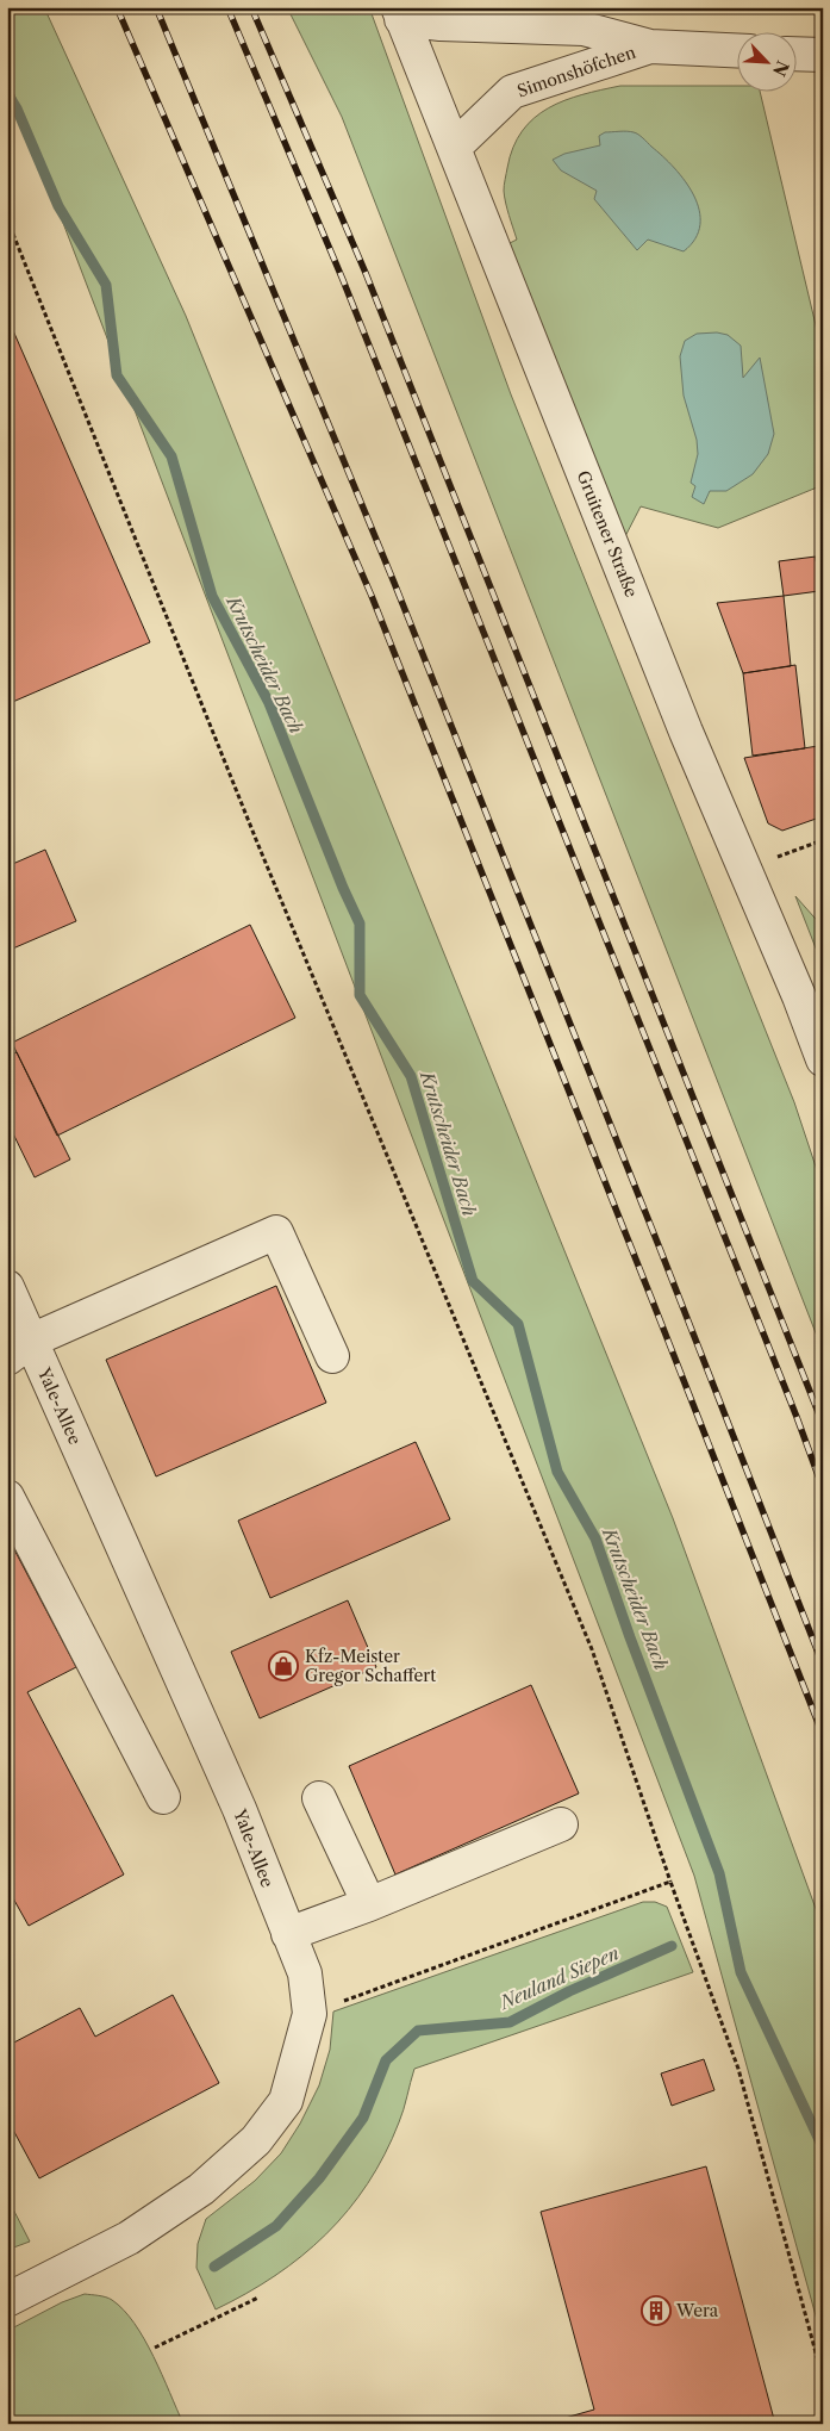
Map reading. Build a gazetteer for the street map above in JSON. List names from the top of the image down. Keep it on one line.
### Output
{"streets":{"street":["Simonshöfchen","Gruitener Straße","Yale-Allee"]},"crossings":[["Simonshöfchen","Gruitener Straße"]],"water":["Krutscheider Bach","Neuland Siepen"],"places":{"shop":["Kfz-Meister Gregor Schaffert"],"building":["Wera"]},"north":"bottom right"}
